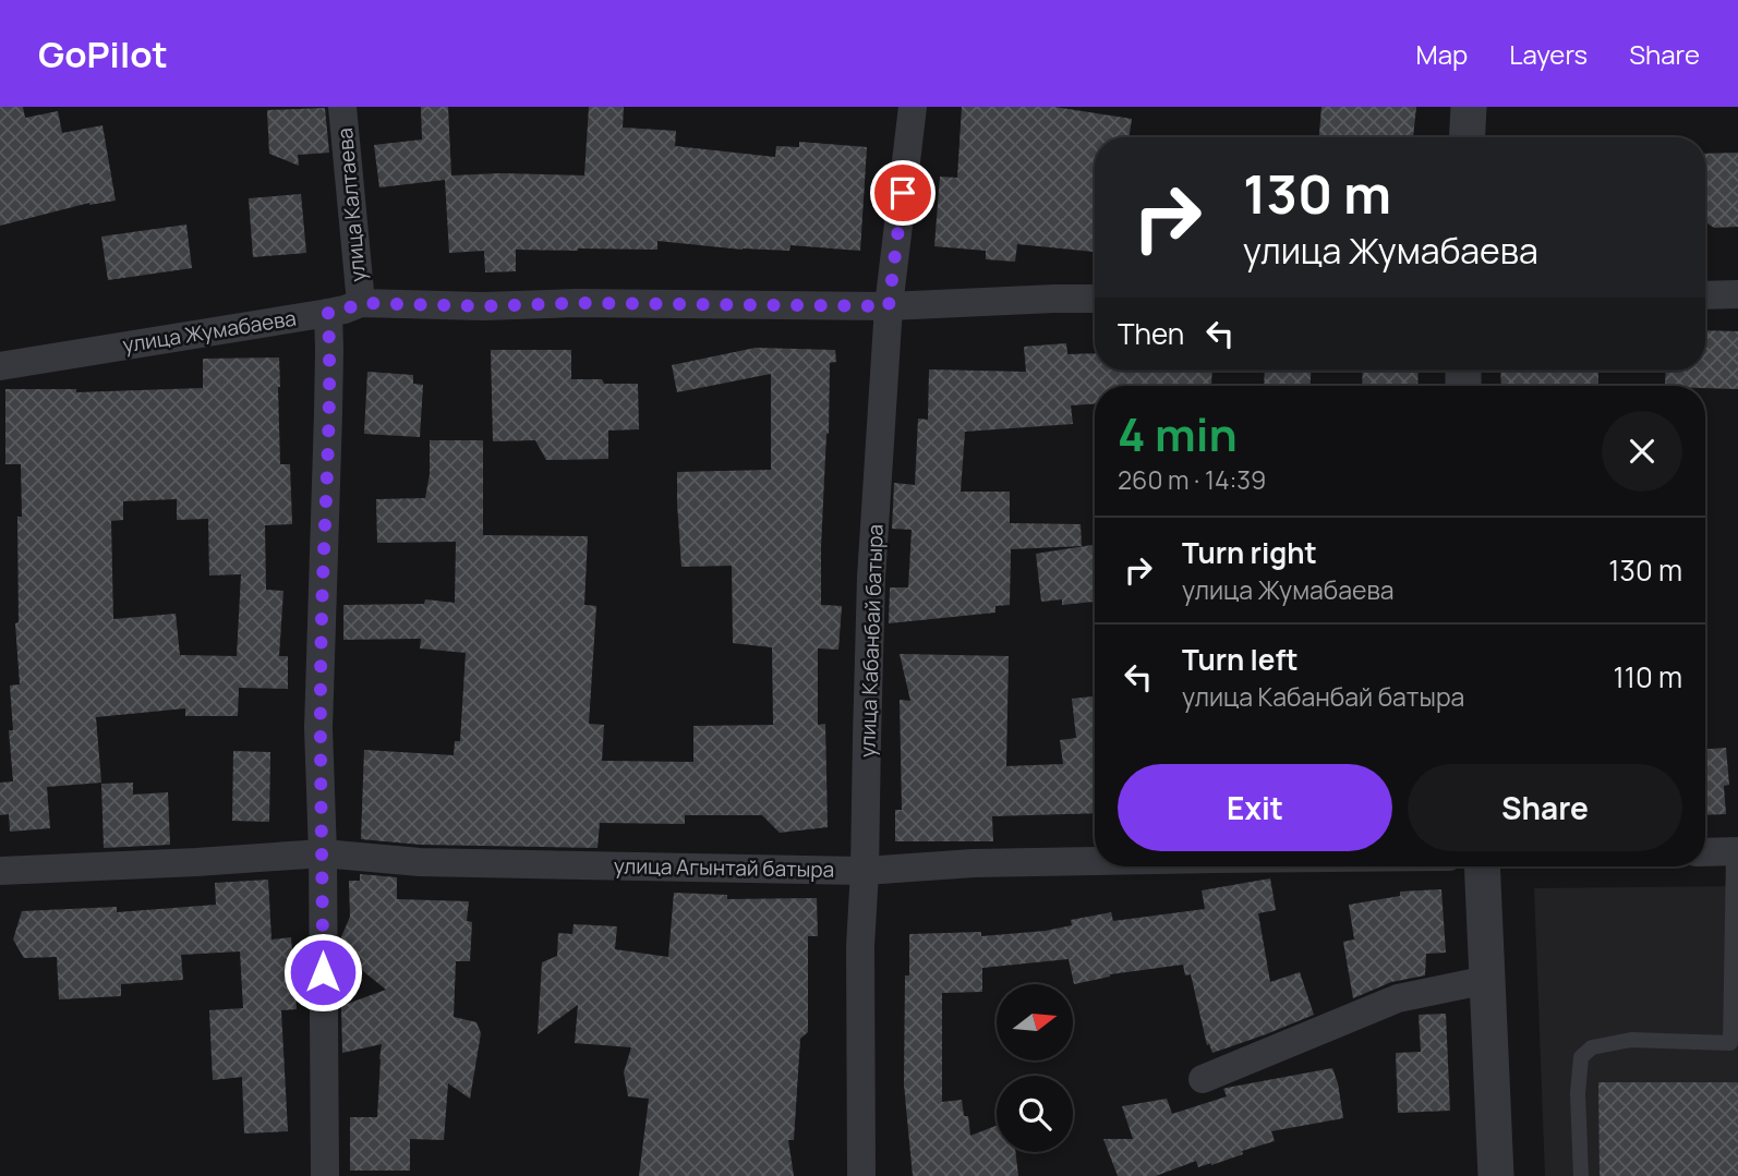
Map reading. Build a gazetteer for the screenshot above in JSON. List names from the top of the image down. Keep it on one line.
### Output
{"streets":{"street":["улица Калтаева","улица Жумабаева","улица Кабанбай батыра","улица Агынтай батыра"]},"crossings":[["улица Калтаева","улица Жумабаева"],["улица Жумабаева","улица Кабанбай батыра"],["улица Кабанбай батыра","улица Агынтай батыра"]],"north":"right","page":{"header":"GoPilot","nav":["Map","Layers","Share"],"turn":["130 m","улица Жумабаева"],"then":"Then","heading":["4 min","260 m · 14:39"],"list":[{"name":"Turn right","note":"улица Жумабаева","value":"130 m"},{"name":"Turn left","note":"улица Кабанбай батыра","value":"110 m"}],"buttons":["Exit","Share"]}}
